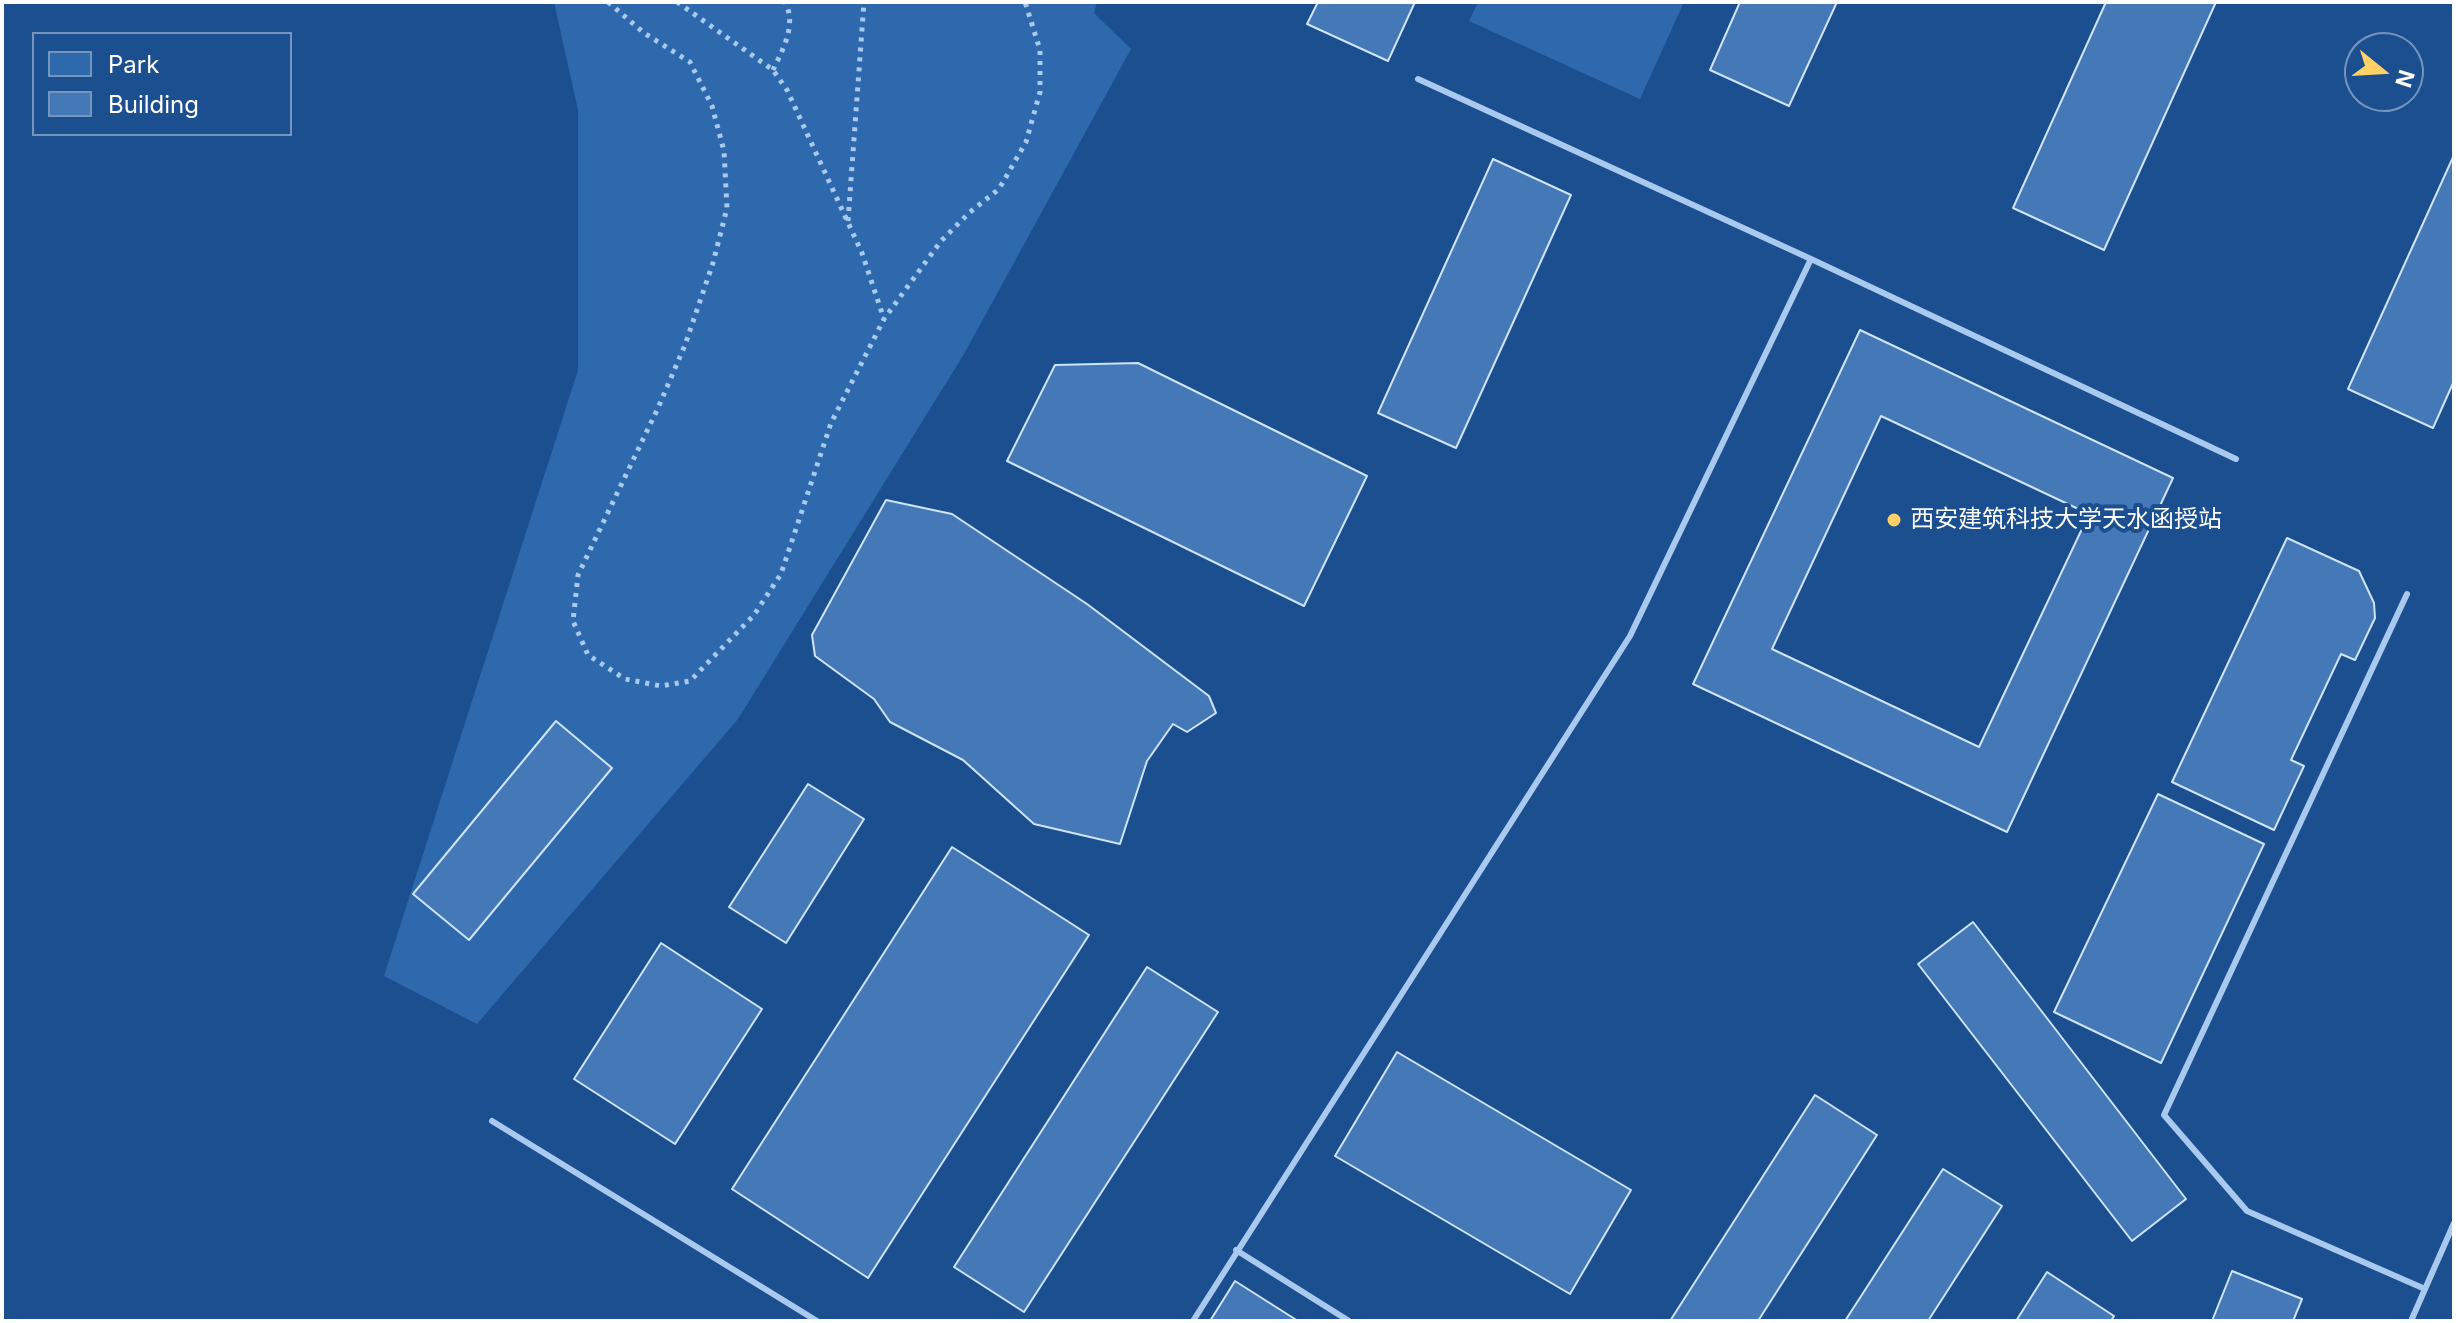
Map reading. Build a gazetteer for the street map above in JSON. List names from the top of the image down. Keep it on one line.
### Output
{"places":["西安建筑科技大学天水函授站"],"legend":["Park","Building"],"north":"right"}
